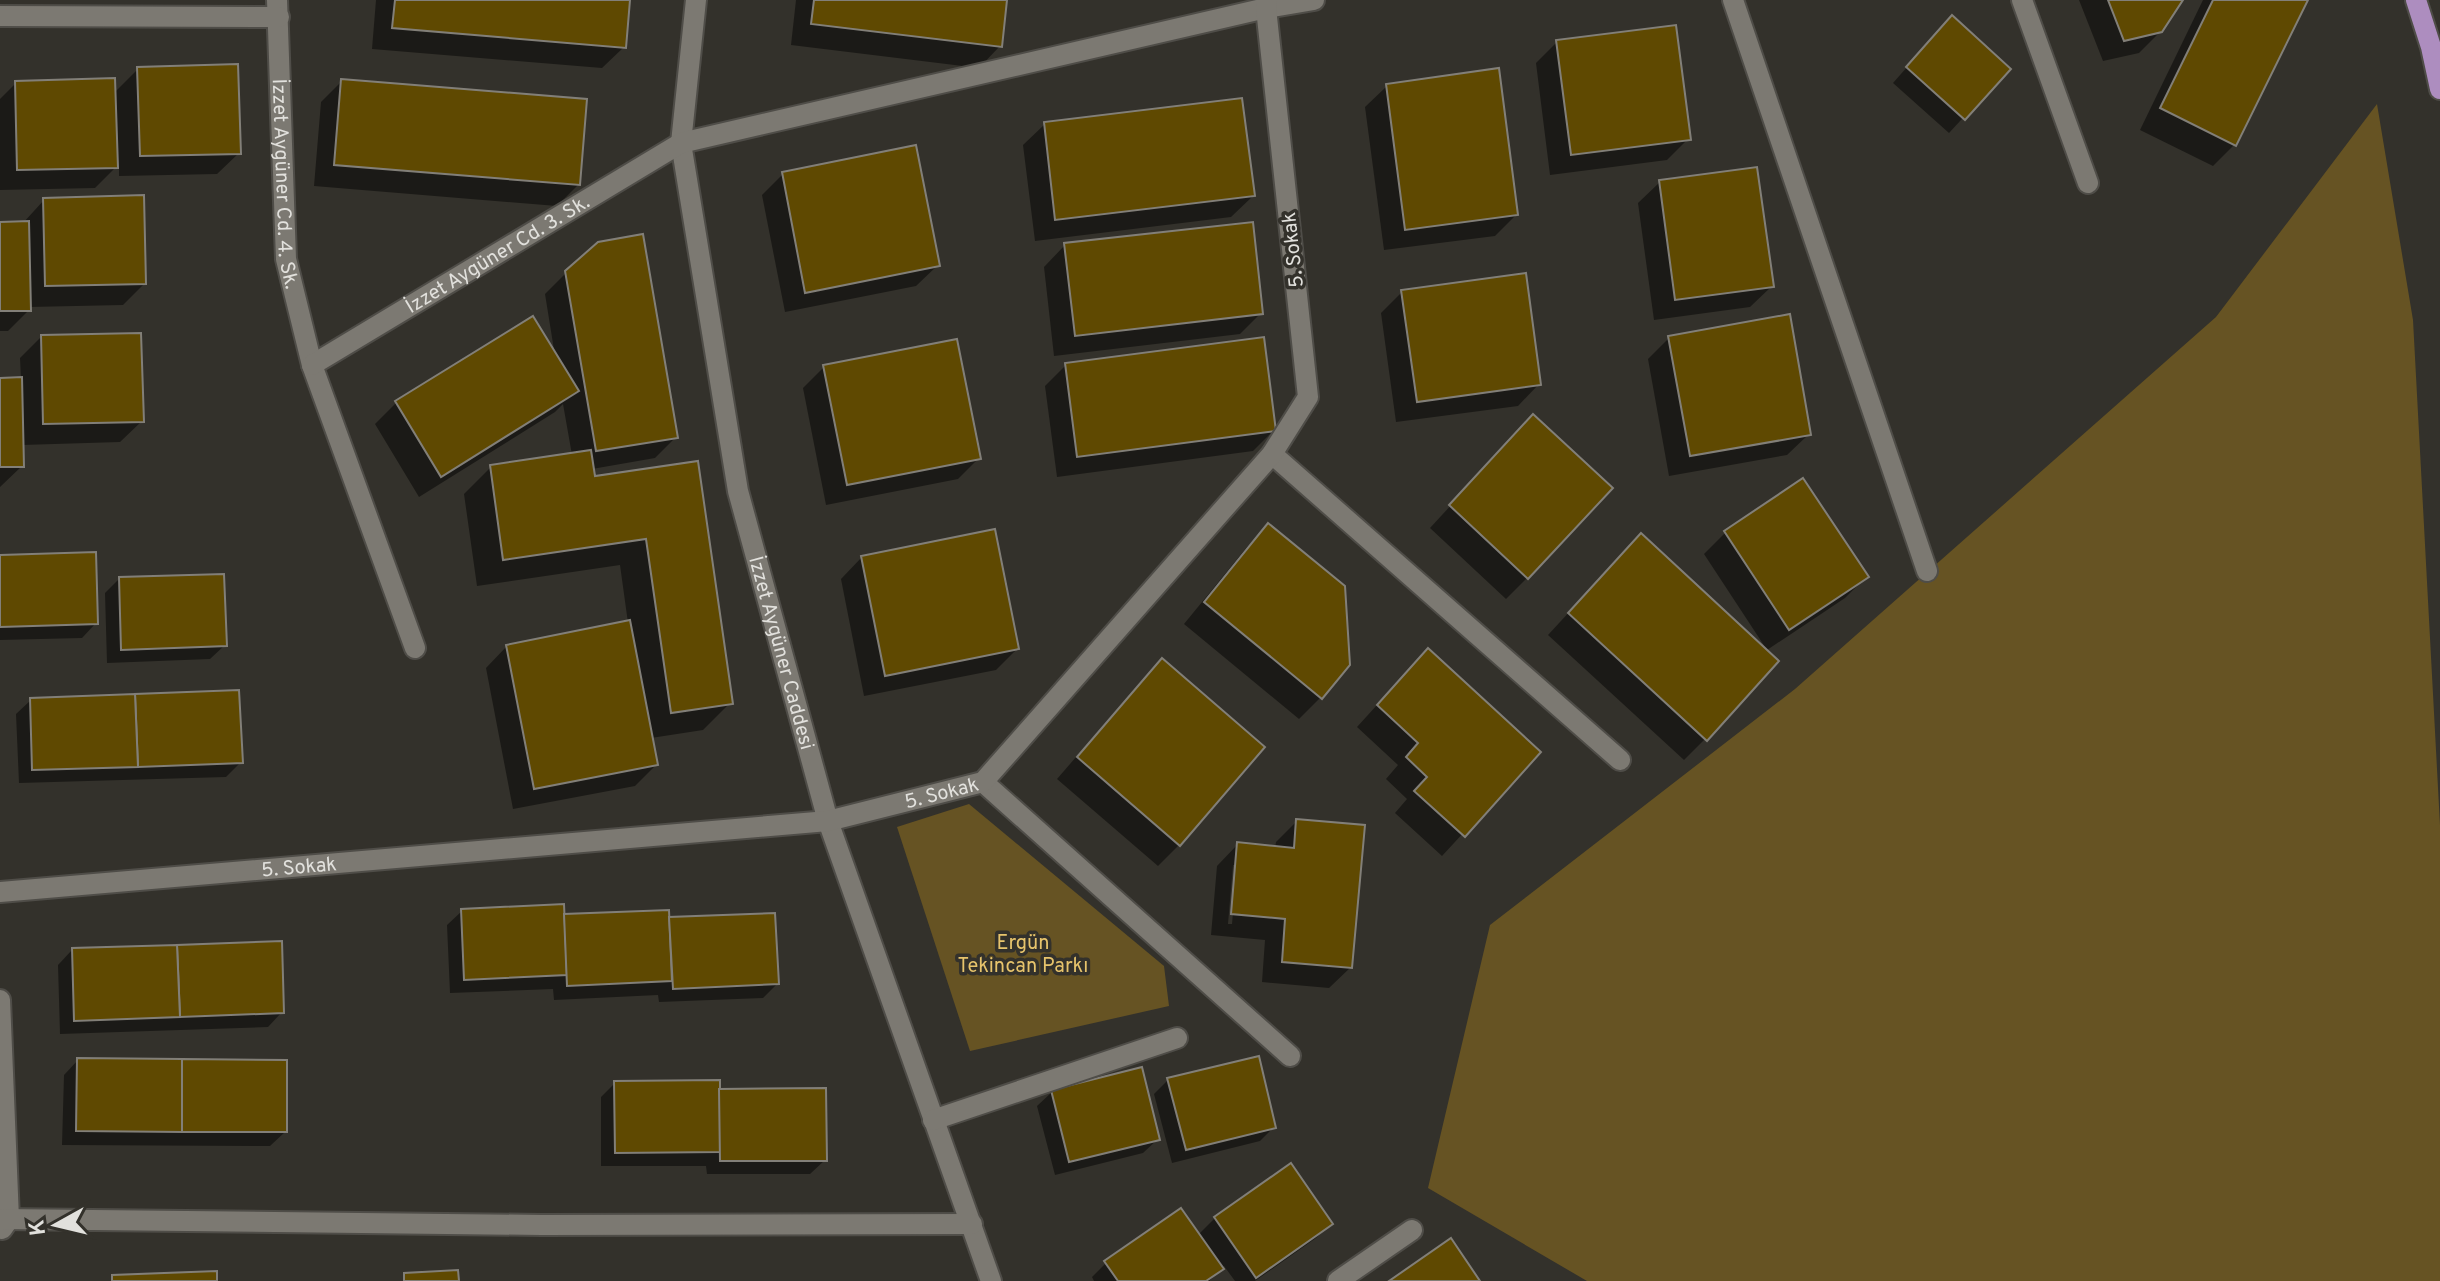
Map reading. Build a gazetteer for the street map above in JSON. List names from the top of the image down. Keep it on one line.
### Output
{"streets":{"street":["İzzet Aygüner Cd. 4. Sk.","5. Sokak","İzzet Aygüner Cd. 3. Sk.","İzzet Aygüner Caddesi"]},"crossings":[["İzzet Aygüner Cd. 4. Sk.","İzzet Aygüner Cd. 3. Sk."],["5. Sokak","İzzet Aygüner Cd. 3. Sk."],["5. Sokak","İzzet Aygüner Caddesi"],["İzzet Aygüner Cd. 3. Sk.","İzzet Aygüner Caddesi"]],"parks":["Ergün Tekincan Parkı"],"north":"left"}
